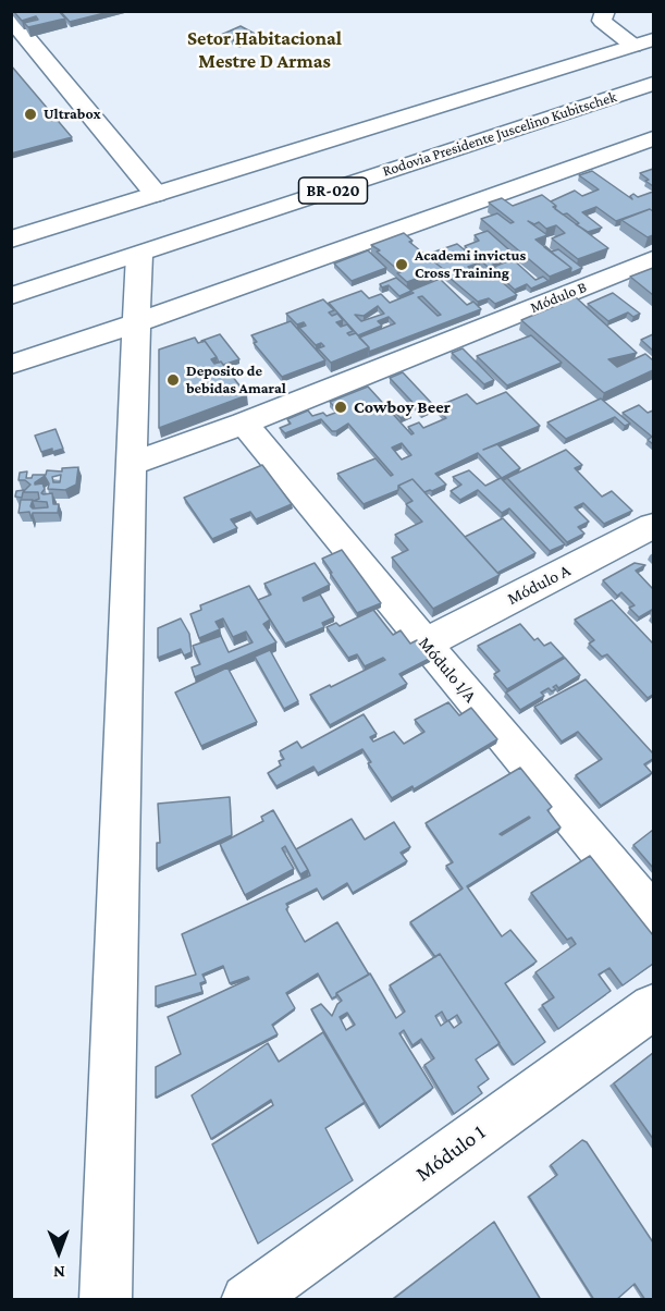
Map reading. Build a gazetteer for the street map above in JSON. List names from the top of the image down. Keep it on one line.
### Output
{"streets":{"main road":["Rodovia Presidente Juscelino Kubitschek","BR-020","Módulo B","Módulo A","Módulo 1/A","Módulo 1"]},"crossings":[["Módulo B","Módulo 1/A"],["Módulo A","Módulo 1/A"]],"districts":["Setor Habitacional Mestre D Armas"],"places":["Ultrabox","Academi invictus Cross Training","Deposito de bebidas Amaral","Cowboy Beer"],"north":"bottom"}
